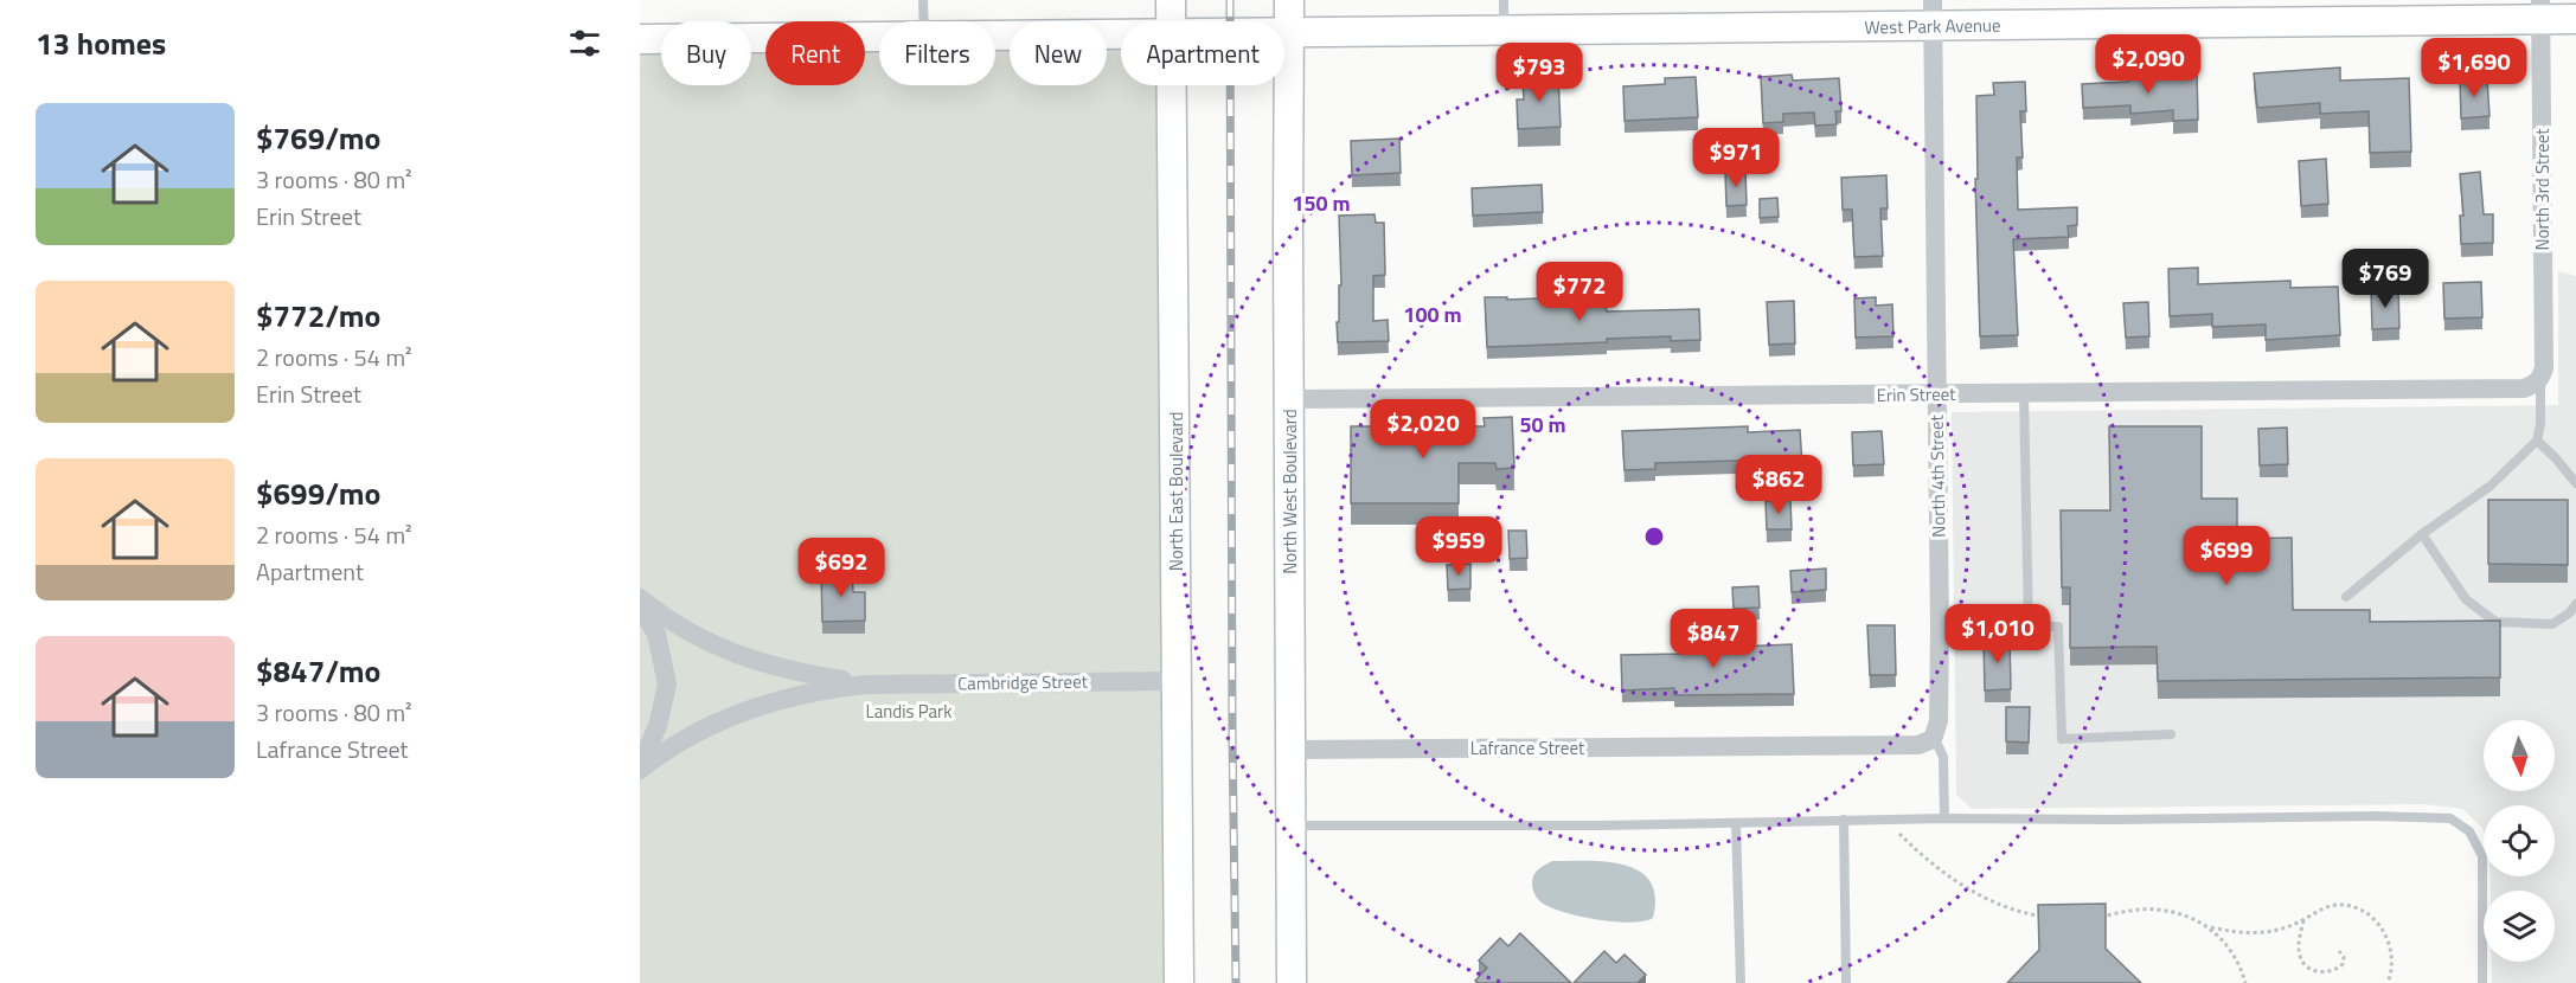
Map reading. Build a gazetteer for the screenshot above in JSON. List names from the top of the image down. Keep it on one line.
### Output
{"streets":{"main road":["West Park Avenue","North East Boulevard","North West Boulevard"],"street":["North 3rd Street","Erin Street","North 4th Street","Cambridge Street","Lafrance Street"]},"crossings":[["West Park Avenue","North 3rd Street"],["West Park Avenue","North 4th Street"],["West Park Avenue","North West Boulevard"],["North 3rd Street","Erin Street"],["Erin Street","North 4th Street"],["Erin Street","North West Boulevard"],["North 4th Street","Lafrance Street"],["North East Boulevard","Cambridge Street"],["North West Boulevard","Lafrance Street"]],"parks":["Landis Park"],"north":"bottom","page":{"heading":"13 homes","chip":["Buy","Rent","Filters","New","Apartment"],"price":["$2,090","$1,690","$793","$971","$769","$772","$2,020","$862","$959","$699","$692","$1,010","$847"],"list":[{"name":"$769/mo","note":"3 rooms · 80 m² · Erin Street"},{"name":"$772/mo","note":"2 rooms · 54 m² · Erin Street"},{"name":"$699/mo","note":"2 rooms · 54 m² · Apartment"},{"name":"$847/mo","note":"3 rooms · 80 m² · Lafrance Street"}]},"rings":["150 m","100 m","50 m"]}
